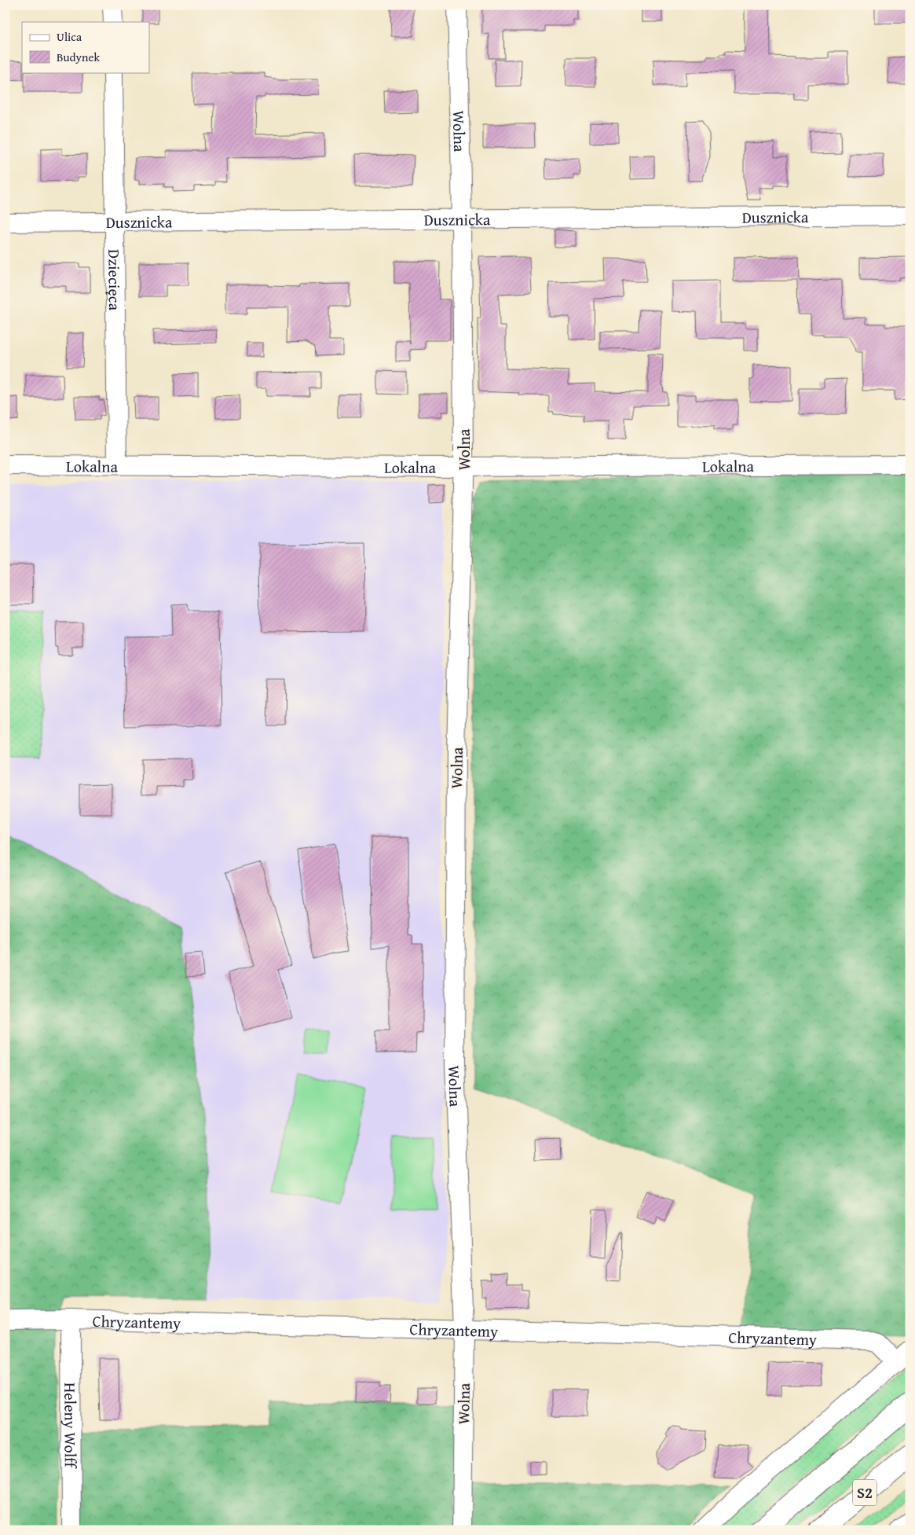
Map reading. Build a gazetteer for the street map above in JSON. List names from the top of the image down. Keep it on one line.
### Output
{"streets":{"highway":["S2"],"street":["Wolna","Dusznicka","Dziecięca","Lokalna","Chryzantemy","Heleny Wolff"]},"crossings":[["Wolna","Dusznicka"],["Wolna","Lokalna"],["Wolna","Chryzantemy"],["Dusznicka","Dziecięca"],["Dziecięca","Lokalna"],["Chryzantemy","Heleny Wolff"]],"legend":["Ulica","Budynek"]}
